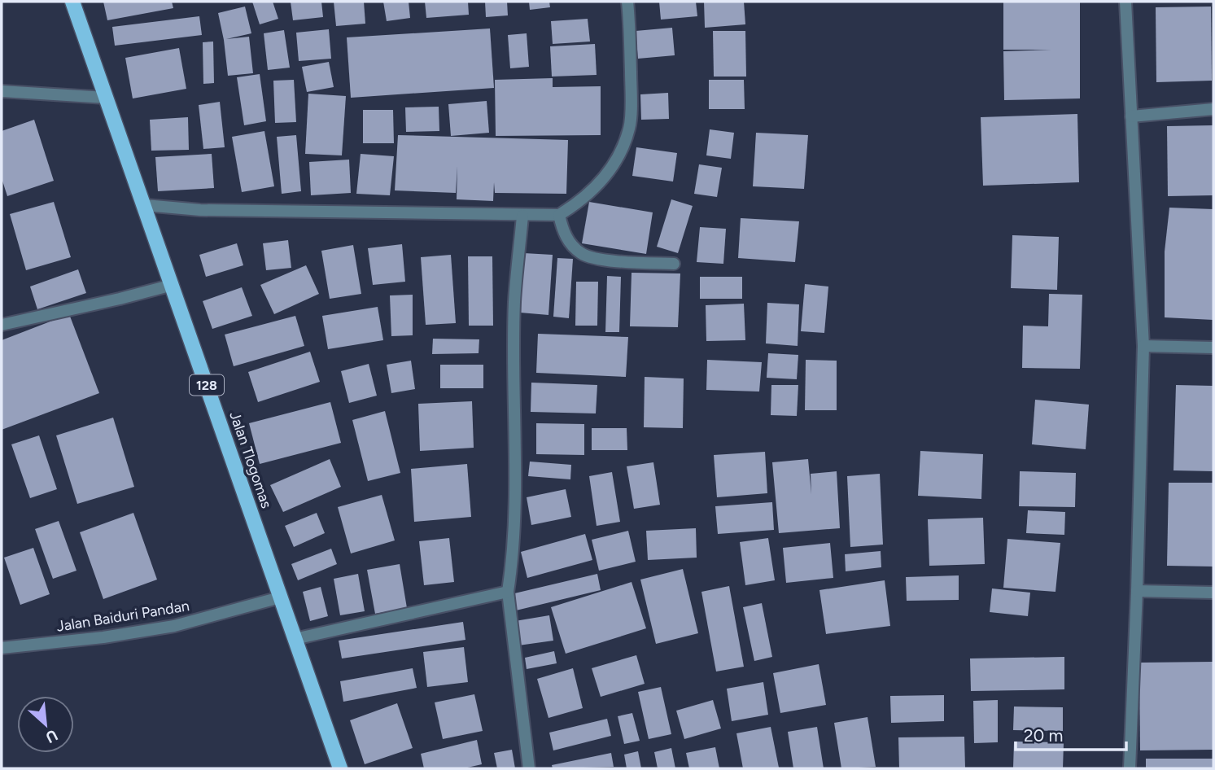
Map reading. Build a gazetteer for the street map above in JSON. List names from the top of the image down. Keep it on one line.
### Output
{"streets":{"main road":["128","Jalan Tlogomas"],"street":["Jalan Baiduri Pandan"]},"crossings":[["Jalan Tlogomas","Jalan Baiduri Pandan"]],"scale_bar":"20 m","north":"bottom right"}
